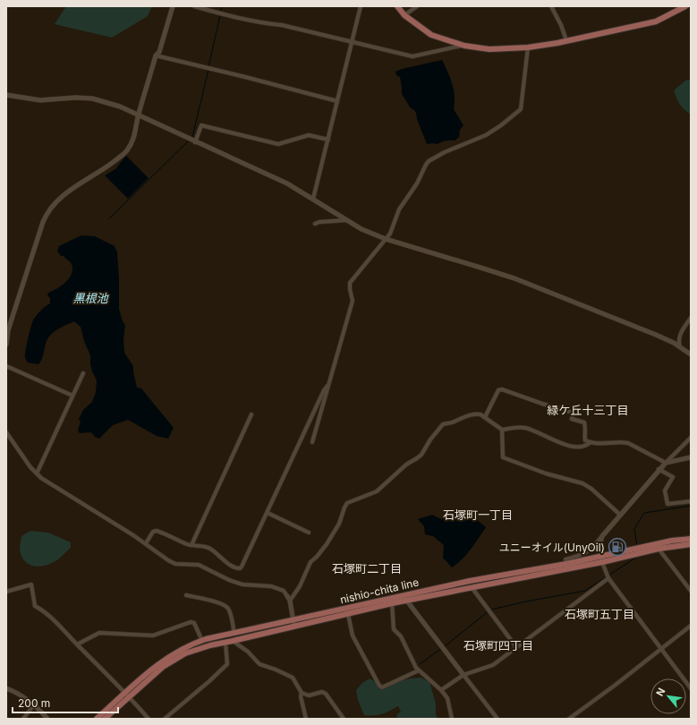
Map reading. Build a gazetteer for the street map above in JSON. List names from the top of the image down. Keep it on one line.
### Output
{"streets":{"main road":["nishio-chita line"]},"districts":["緑ケ丘十三丁目","石塚町一丁目","石塚町二丁目","石塚町五丁目","石塚町四丁目"],"water":["黒根池"],"places":{"fuel station":["ユニーオイル(UnyOil)"]},"scale_bar":"200 m","north":"top left"}
